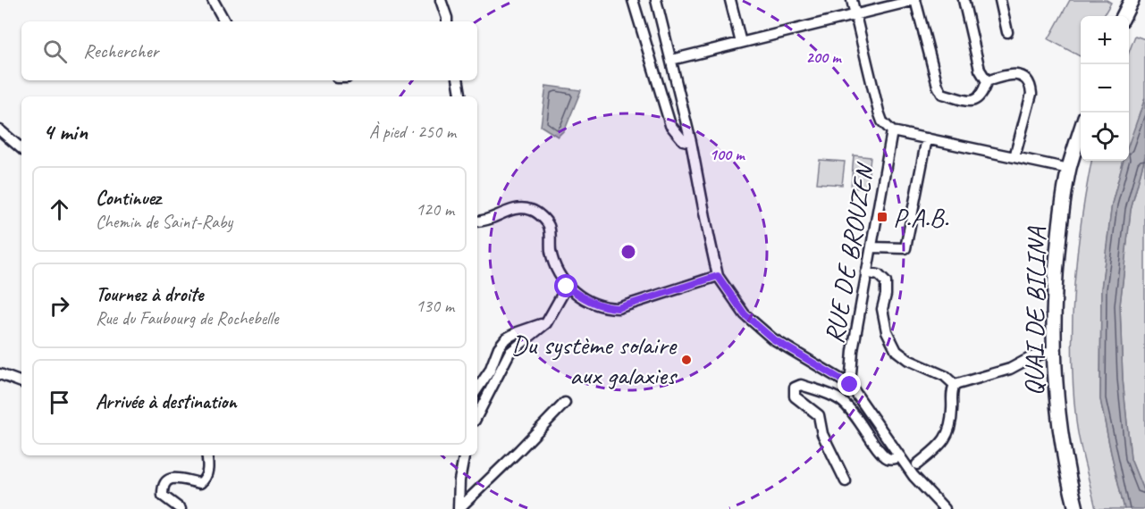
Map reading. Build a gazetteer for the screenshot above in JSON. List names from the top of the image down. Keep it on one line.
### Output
{"streets":{"main road":["QUAI DE BILINA"],"street":["RUE DE BROUZEN"]},"places":{"transit":["P.A.B."],"other":["Du système solaire aux galaxies"]},"page":{"map_buttons":["+","−"],"search":"Rechercher","heading":["4 min","À pied · 250 m"],"list":[["Continuez","Chemin de Saint-Raby","120 m"],["Tournez à droite","Rue du Faubourg de Rochebelle","130 m"],"Arrivée à destination"]},"rings":["200 m","100 m"]}
